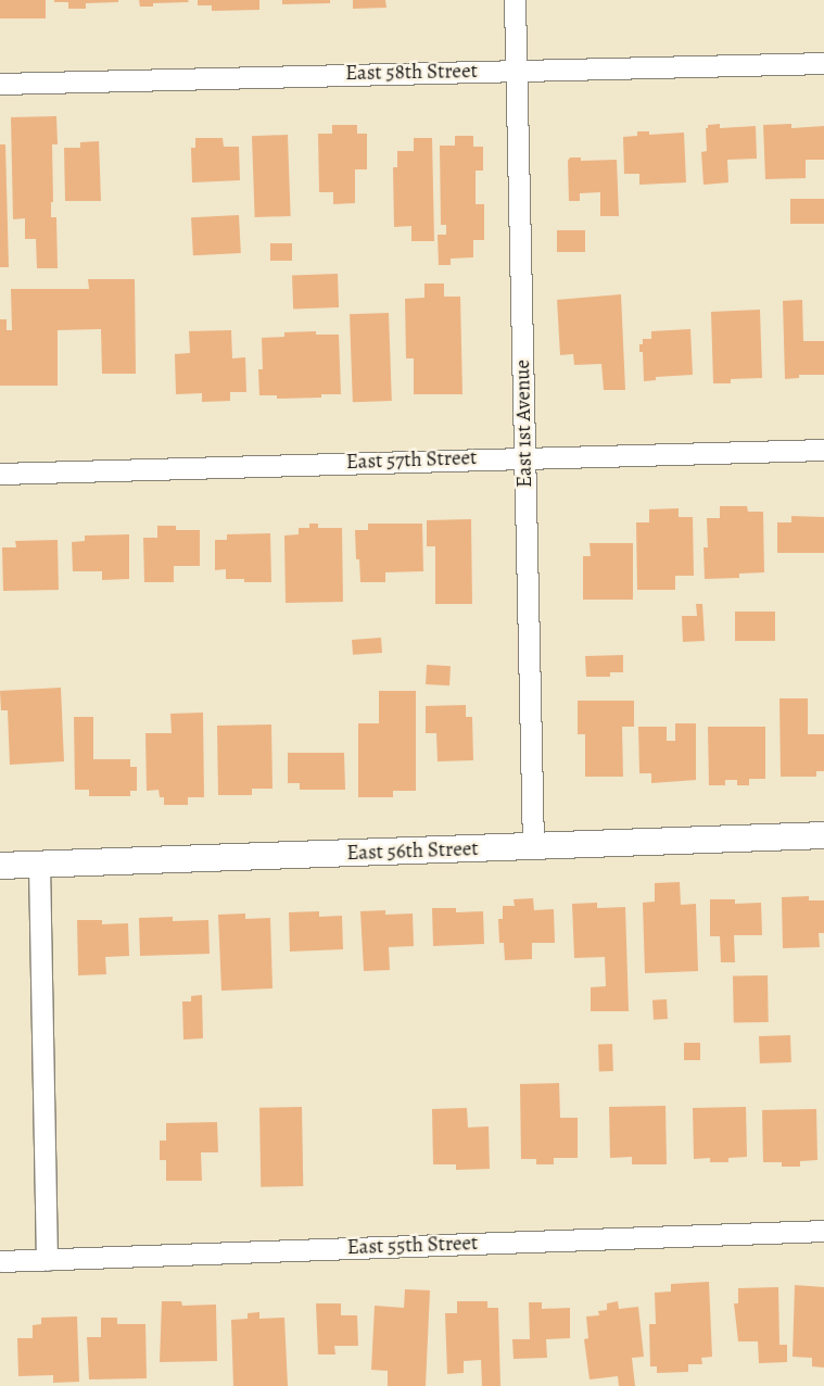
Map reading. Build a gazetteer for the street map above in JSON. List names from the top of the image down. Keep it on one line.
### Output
{"streets":{"street":["East 58th Street","East 1st Avenue","East 57th Street","East 56th Street","East 55th Street"]},"crossings":[["East 58th Street","East 1st Avenue"],["East 1st Avenue","East 57th Street"],["East 1st Avenue","East 56th Street"]]}
